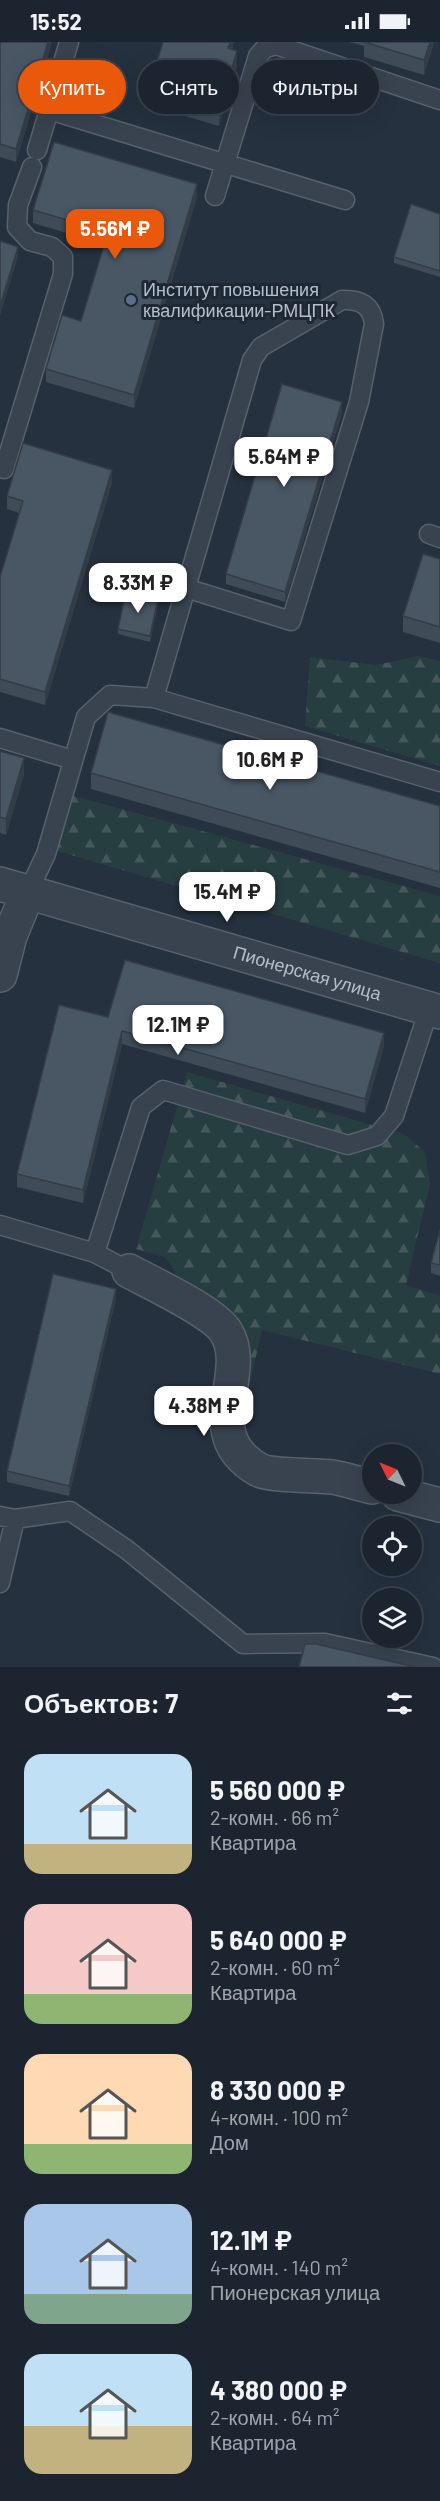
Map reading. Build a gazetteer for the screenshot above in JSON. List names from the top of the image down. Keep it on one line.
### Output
{"streets":{"street":["Пионерская улица"]},"places":["Институт повышения квалификации-РМЦПК"],"north":"top left","page":{"status":"15:52","chip":["Купить","Снять","Фильтры"],"price":["5.56M ₽","5.64M ₽","8.33M ₽","10.6M ₽","15.4M ₽","12.1M ₽","4.38M ₽"],"heading":"Объектов: 7","list":[{"name":"5 560 000 ₽","note":"2-комн. · 66 m² · Квартира"},{"name":"5 640 000 ₽","note":"2-комн. · 60 m² · Квартира"},{"name":"8 330 000 ₽","note":"4-комн. · 100 m² · Дом"},{"name":"12.1M ₽","note":"4-комн. · 140 m² · Пионерская улица"},{"name":"4 380 000 ₽","note":"2-комн. · 64 m² · Квартира"}]}}
